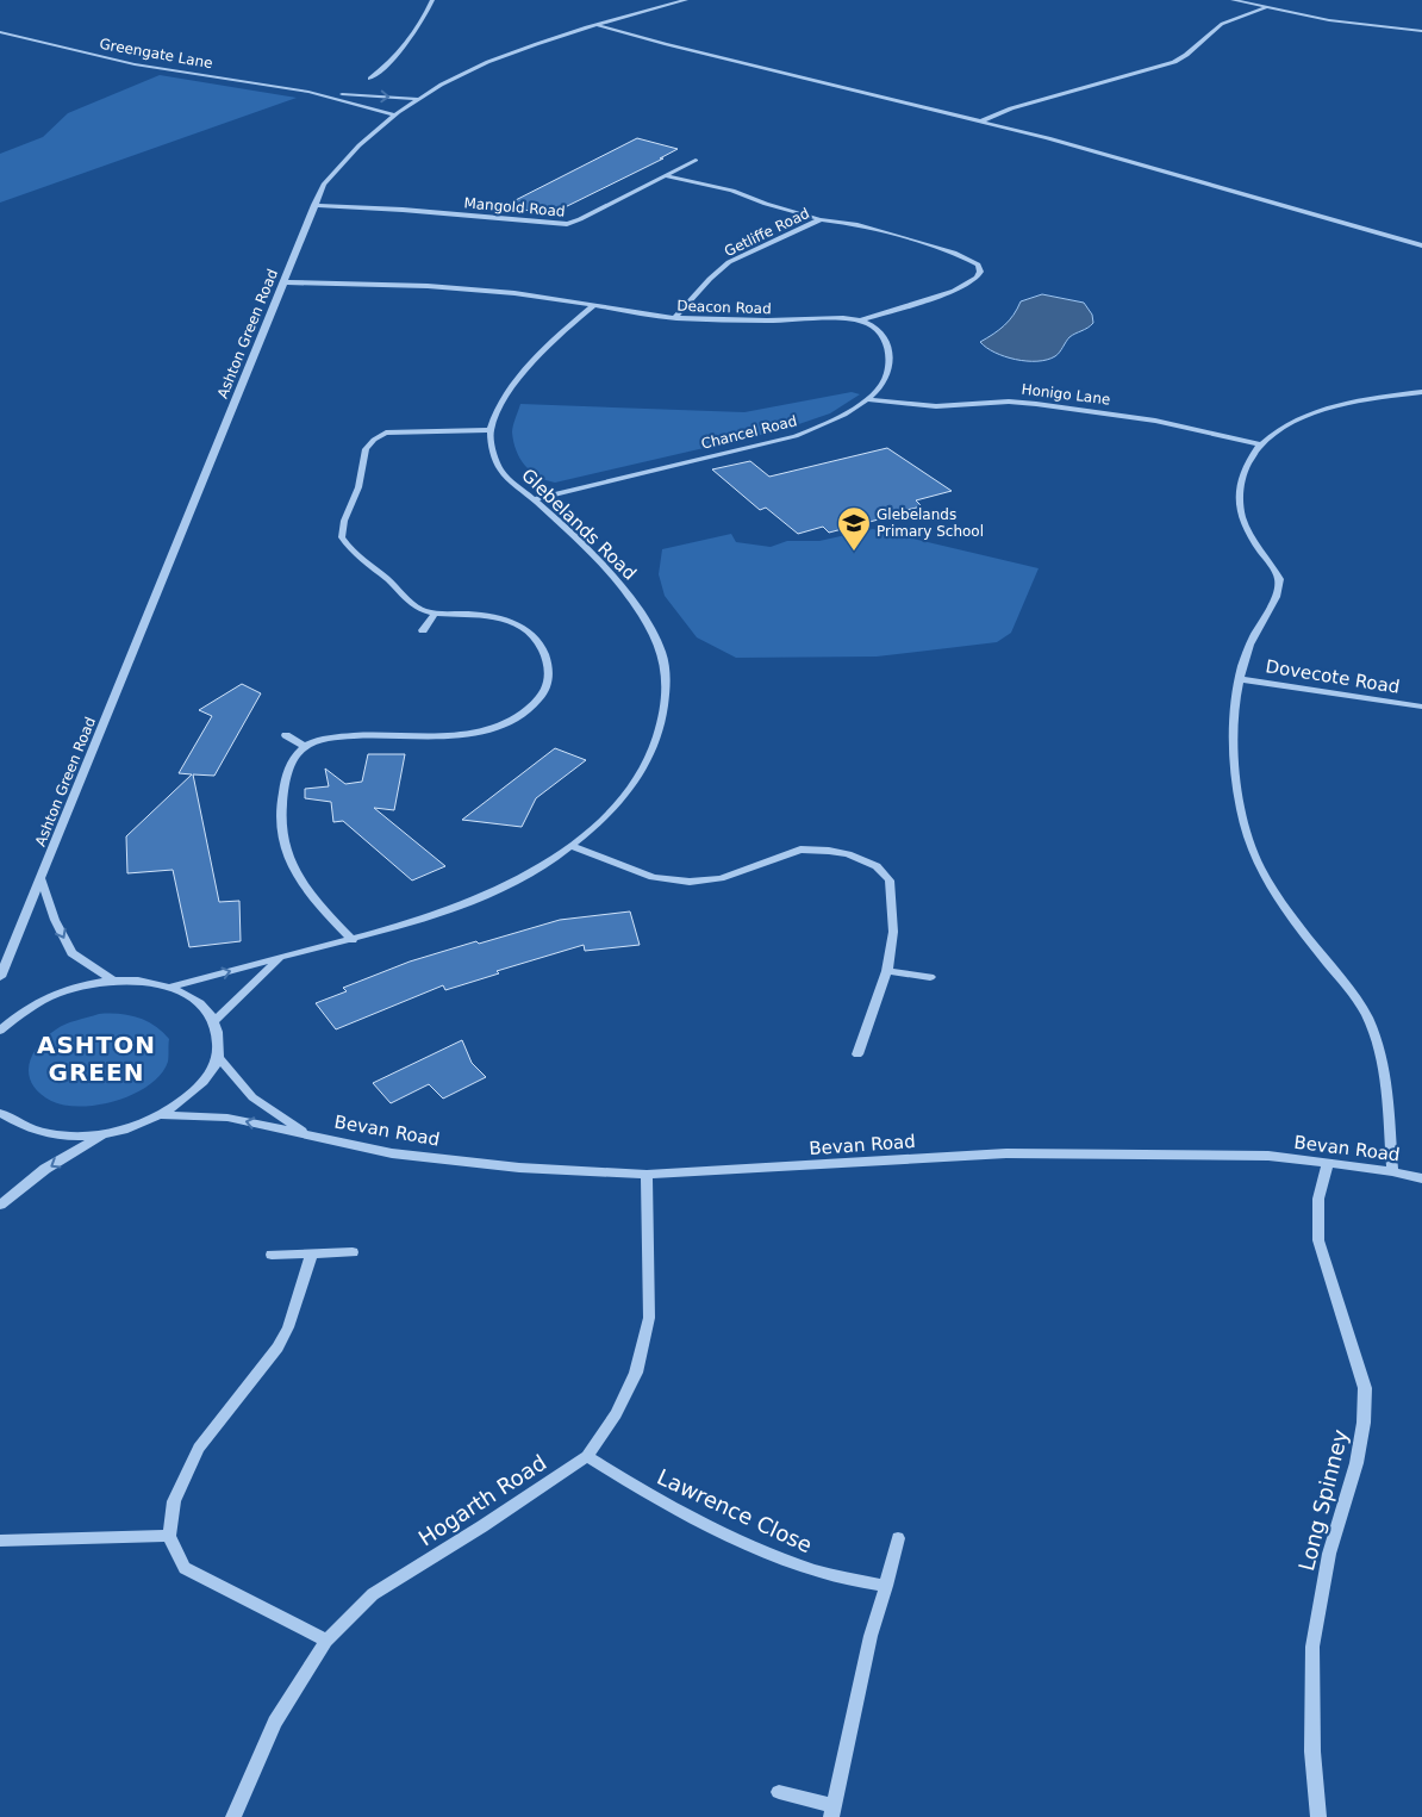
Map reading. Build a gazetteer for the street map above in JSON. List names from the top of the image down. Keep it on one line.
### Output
{"streets":{"street":["Greengate Lane","Mangold Road","Getliffe Road","Deacon Road","Ashton Green Road","Honigo Lane","Chancel Road","Glebelands Road","Dovecote Road","Bevan Road","Hogarth Road","Long Spinney","Lawrence Close"]},"crossings":[["Greengate Lane","Ashton Green Road"],["Mangold Road","Ashton Green Road"],["Getliffe Road","Deacon Road"],["Deacon Road","Ashton Green Road"],["Deacon Road","Chancel Road"],["Honigo Lane","Chancel Road"],["Chancel Road","Glebelands Road"],["Bevan Road","Hogarth Road"],["Bevan Road","Long Spinney"],["Hogarth Road","Lawrence Close"]],"districts":["ASHTON GREEN"],"places":{"school or university":["Glebelands Primary School"]}}
